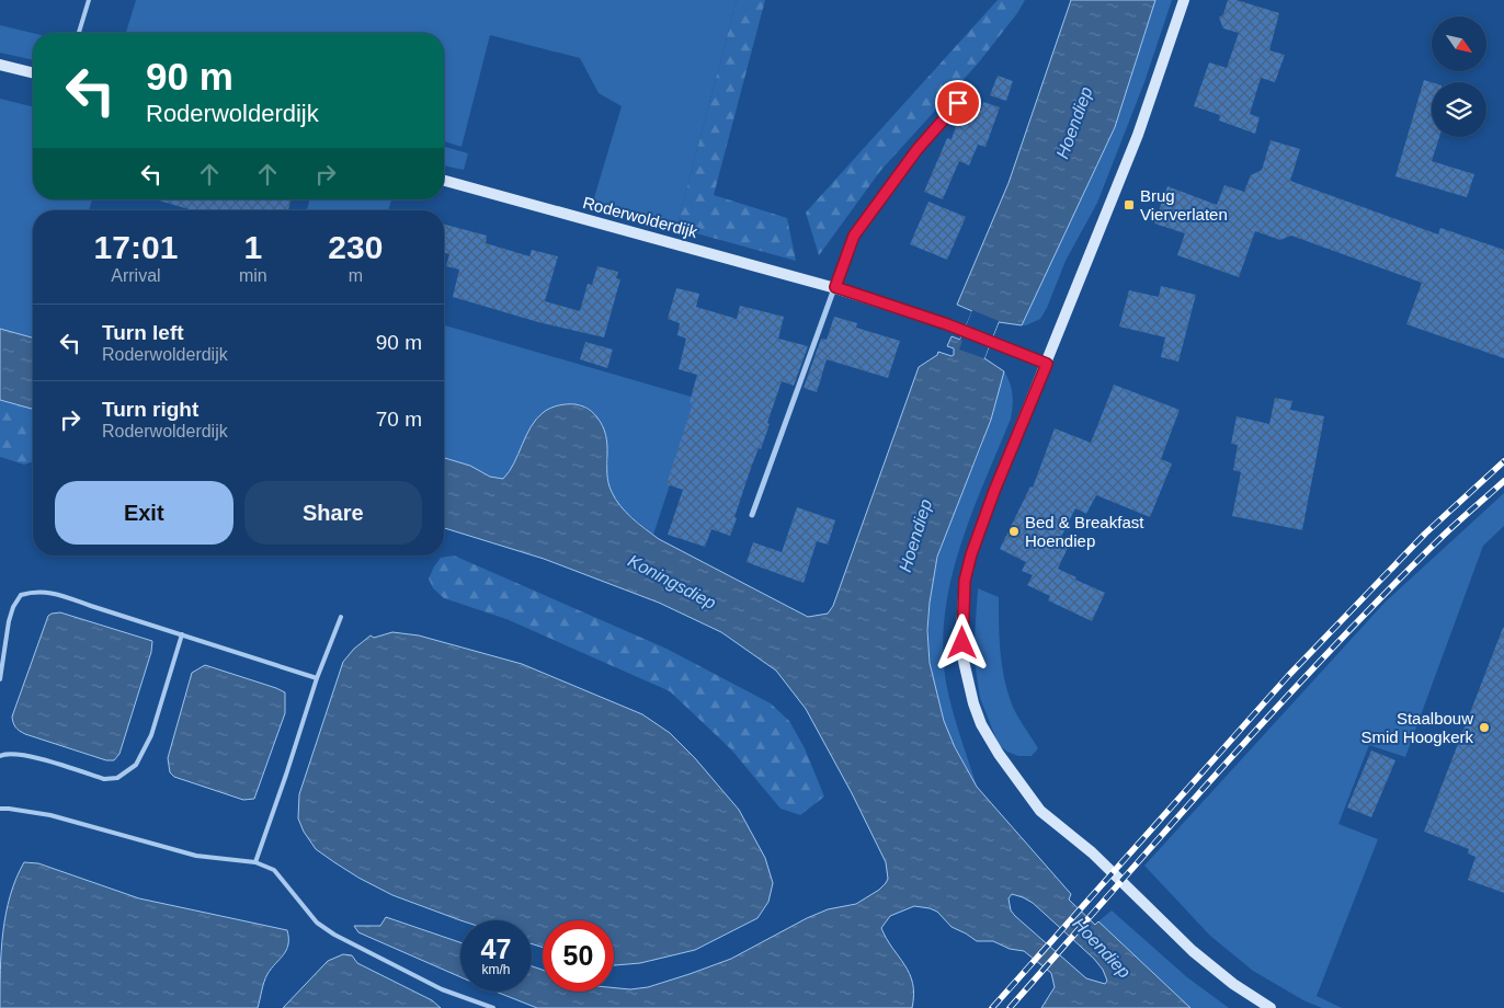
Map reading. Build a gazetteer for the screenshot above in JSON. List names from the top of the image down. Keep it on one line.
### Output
{"streets":{"main road":["Roderwolderdijk"]},"water":["Hoendiep","Koningsdiep"],"places":{"transit":["Brug Vierverlaten"],"other":["Bed & Breakfast Hoendiep","Staalbouw Smid Hoogkerk"]},"north":"bottom right","page":{"turn":["90 m","Roderwolderdijk"],"eta":["17:01","Arrival","1","min","230","m"],"list":[{"name":"Turn left","note":"Roderwolderdijk","value":"90 m"},{"name":"Turn right","note":"Roderwolderdijk","value":"70 m"}],"buttons":["Exit","Share"],"speed":"47 km/h","limit":"50"}}
